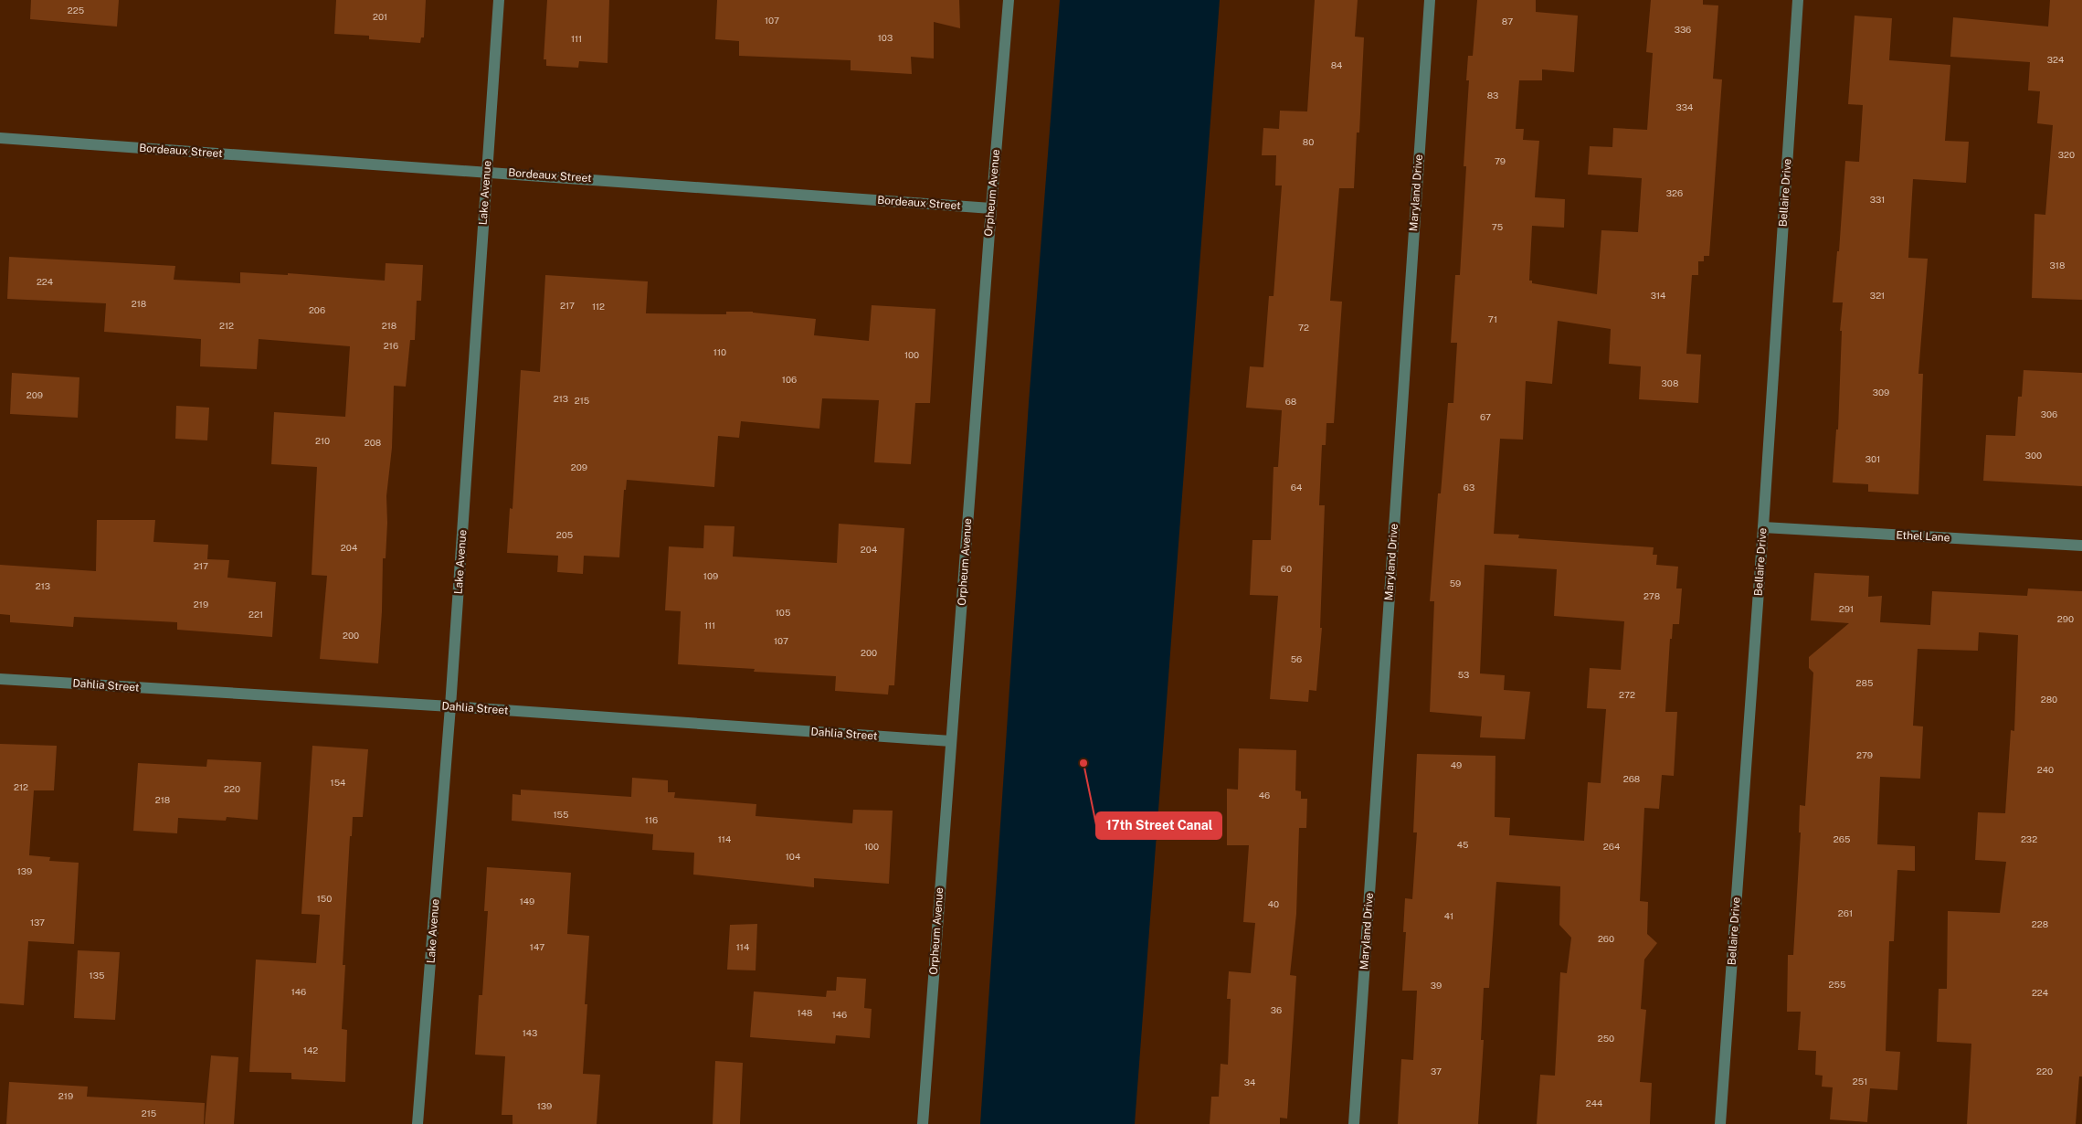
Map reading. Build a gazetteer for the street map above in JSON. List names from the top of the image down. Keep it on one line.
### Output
{"streets":{"street":["Bordeaux Street","Lake Avenue","Orpheum Avenue","Maryland Drive","Bellaire Drive","Ethel Lane","Dahlia Street"]},"crossings":[["Bordeaux Street","Lake Avenue"],["Bordeaux Street","Orpheum Avenue"],["Lake Avenue","Dahlia Street"],["Orpheum Avenue","Dahlia Street"],["Bellaire Drive","Ethel Lane"]],"places":["17th Street Canal"],"house_numbers":["225","201","107","87","336","103","111","324","84","83","334","80","320","79","326","331","75","318","224","314","321","218","217","112","206","71","212","218","72","216","110","100","106","308","309","209","213","215","68","306","67","210","208","300","301","209","64","63","205","204","204","217","60","109","59","213","278","219","291","105","221","290","111","200","107","200","56","53","285","272","280","279","49","240","268","154","212","220","46","218","155","116","114","265","232","45","100","264","104","139","150","149","40","261","41","137","228","260","147","114","135","255","39","146","224","36","148","146","143","250","142","37","220","251","34","219","244","139","215"]}
